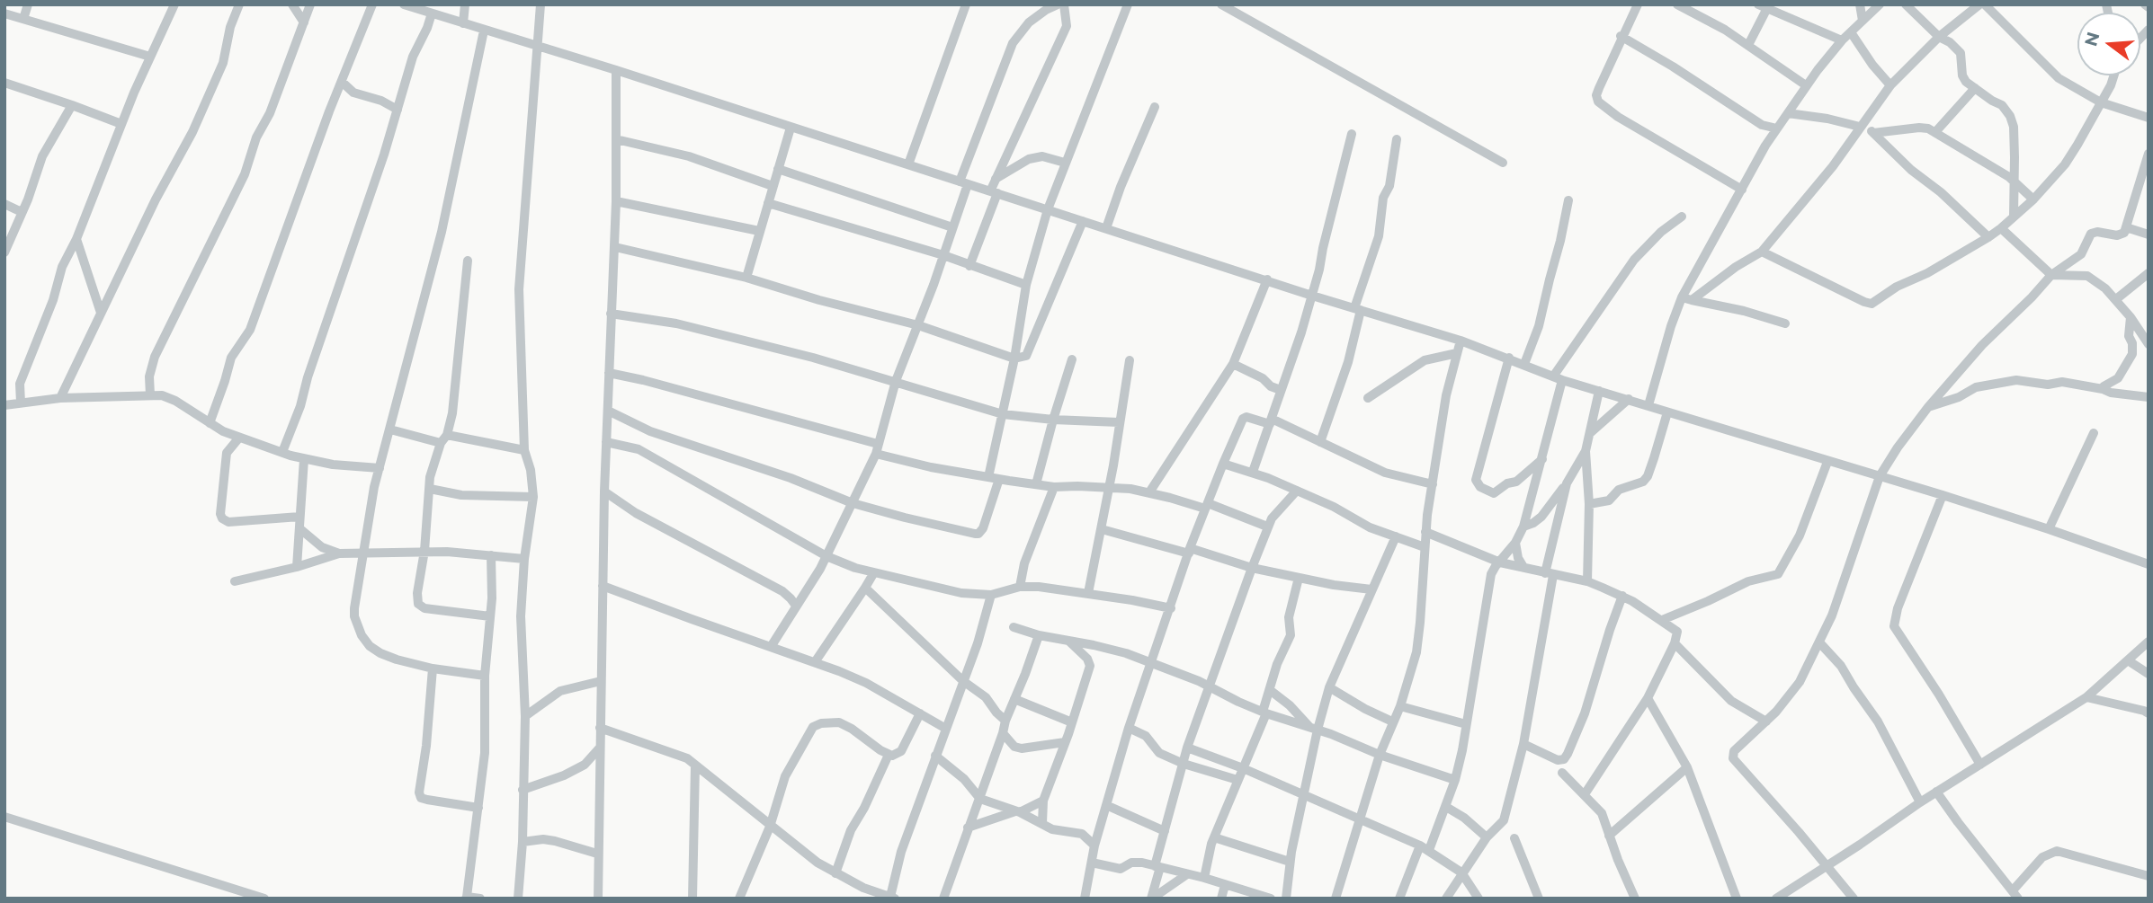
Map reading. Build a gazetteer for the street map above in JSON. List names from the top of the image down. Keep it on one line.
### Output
{"north":"left"}
